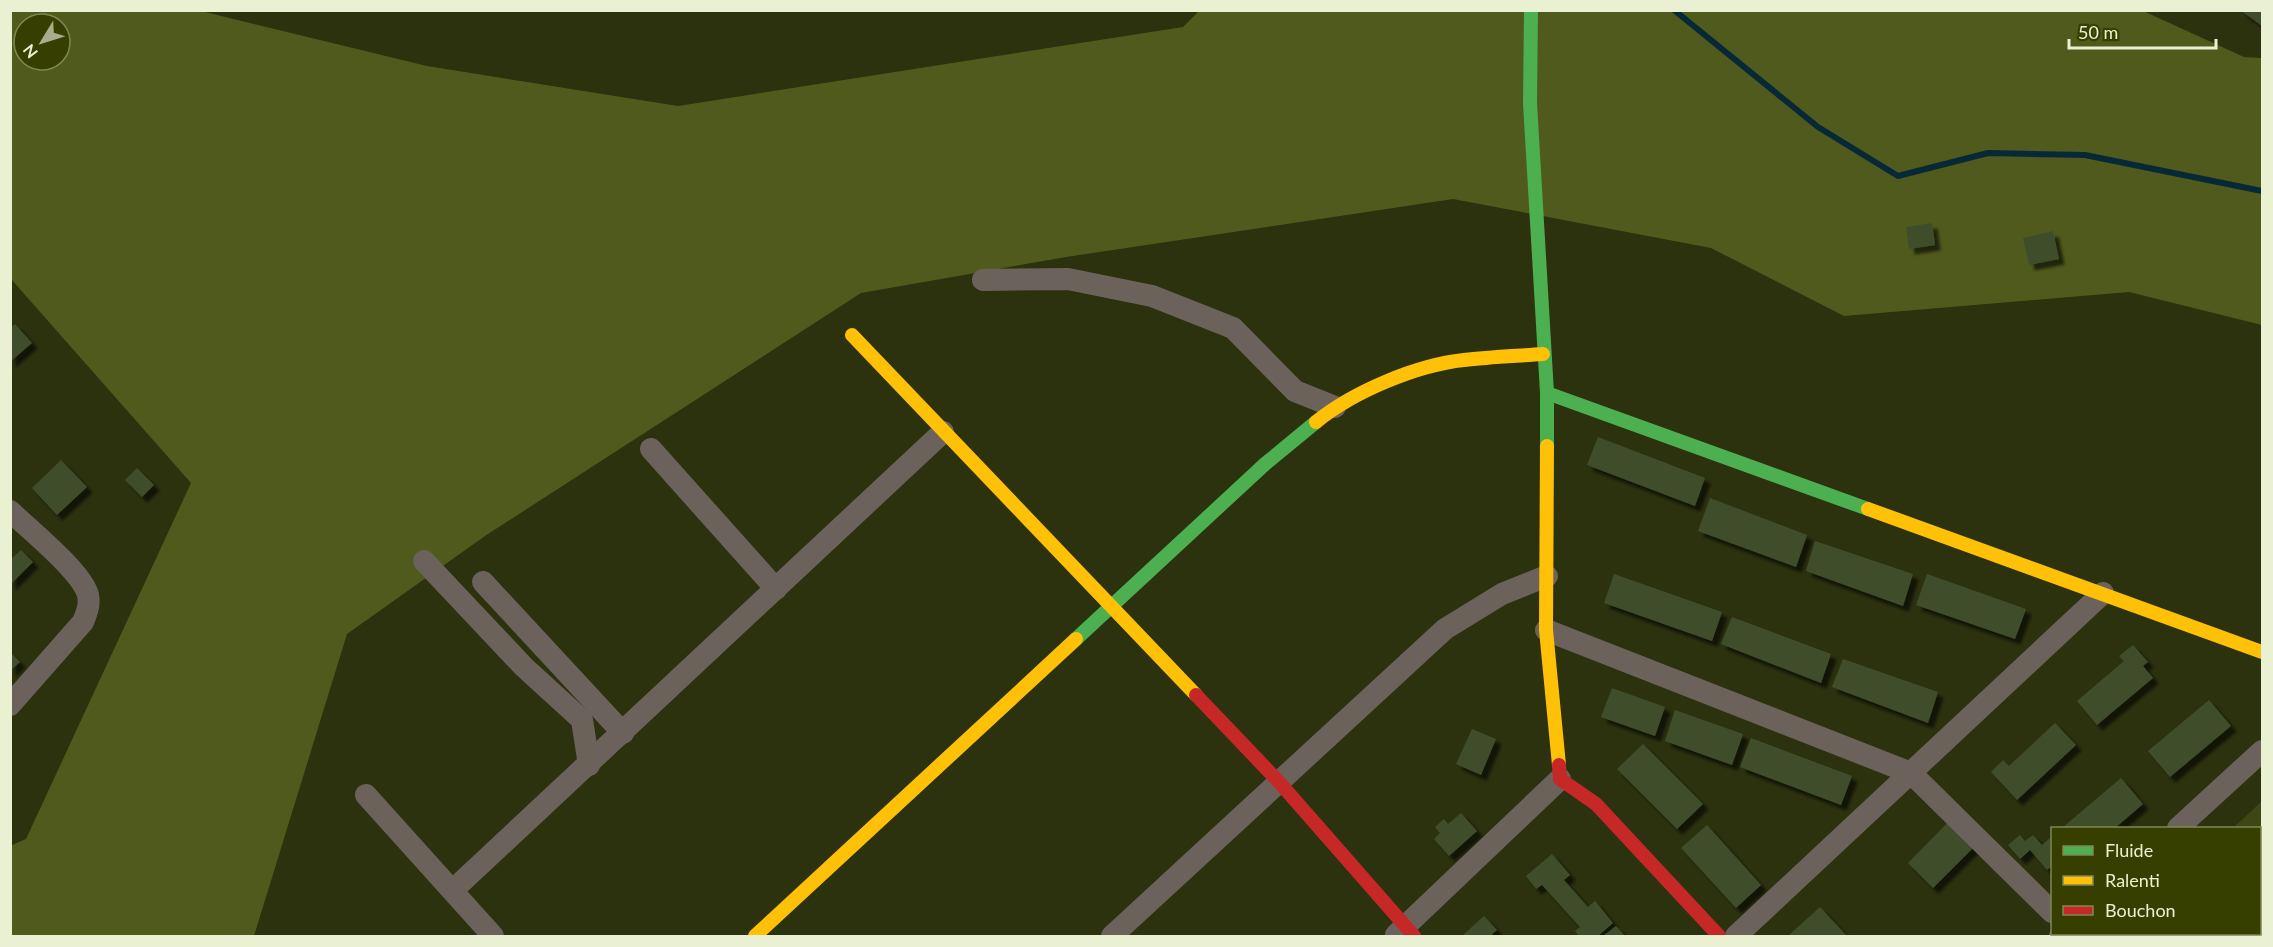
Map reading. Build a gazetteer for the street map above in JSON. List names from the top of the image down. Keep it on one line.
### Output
{"legend":["Fluide","Ralenti","Bouchon"],"scale_bar":"50 m","north":"bottom left"}
